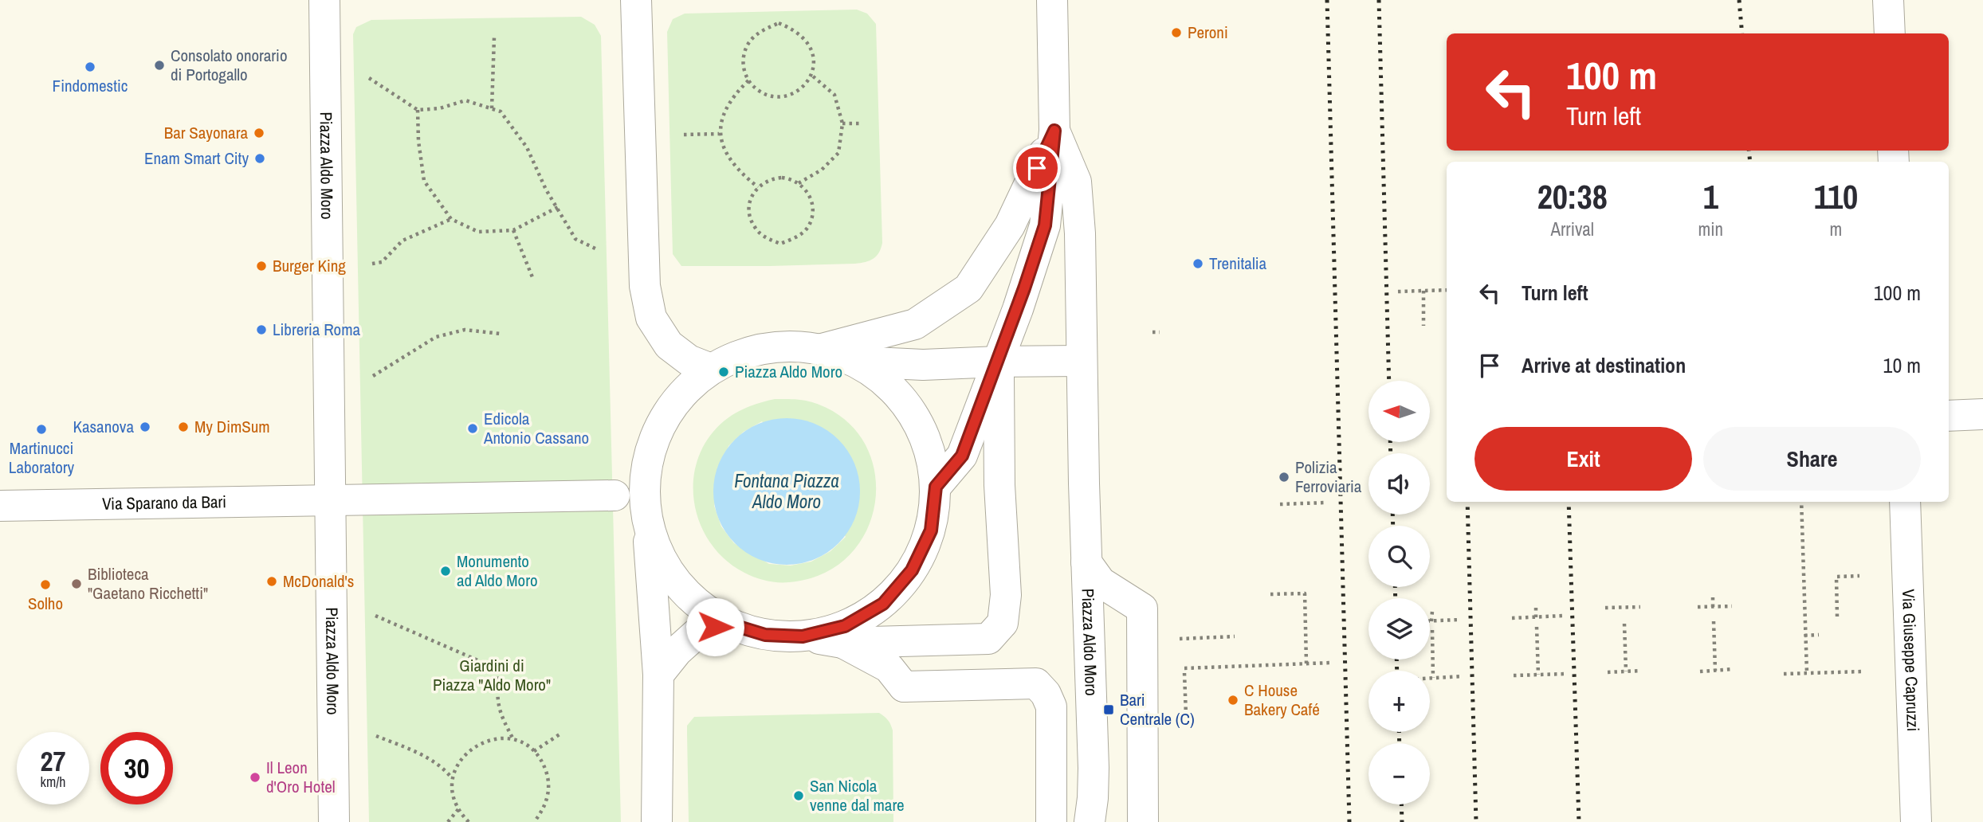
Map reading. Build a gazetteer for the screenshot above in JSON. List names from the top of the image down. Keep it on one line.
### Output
{"streets":{"street":["Piazza Aldo Moro","Via Sparano da Bari","Via Giuseppe Capruzzi"]},"crossings":[["Piazza Aldo Moro","Via Sparano da Bari"]],"water":["Fontana Piazza Aldo Moro"],"parks":["Giardini di Piazza \"Aldo Moro\""],"places":{"other":["Peroni","Consolato onorario di Portogallo","Findomestic","Bar Sayonara","Enam Smart City","Trenitalia","Burger King","Libreria Roma","Piazza Aldo Moro","Kasanova","My DimSum","Edicola Antonio Cassano","Martinucci Laboratory","Polizia Ferroviaria","Monumento ad Aldo Moro","McDonald's","Biblioteca \"Gaetano Ricchetti\"","Solho","C House Bakery Café","Il Leon d'Oro Hotel","San Nicola venne dal mare"],"transit":["Bari Centrale (C)"]},"north":"left","page":{"turn":["100 m","Turn left"],"eta":["20:38","Arrival","1","min","110","m"],"list":[{"name":"Turn left","value":"100 m"},{"name":"Arrive at destination","value":"10 m"}],"map_buttons":["+","−"],"buttons":["Exit","Share"],"speed":"27 km/h","limit":"30"}}
